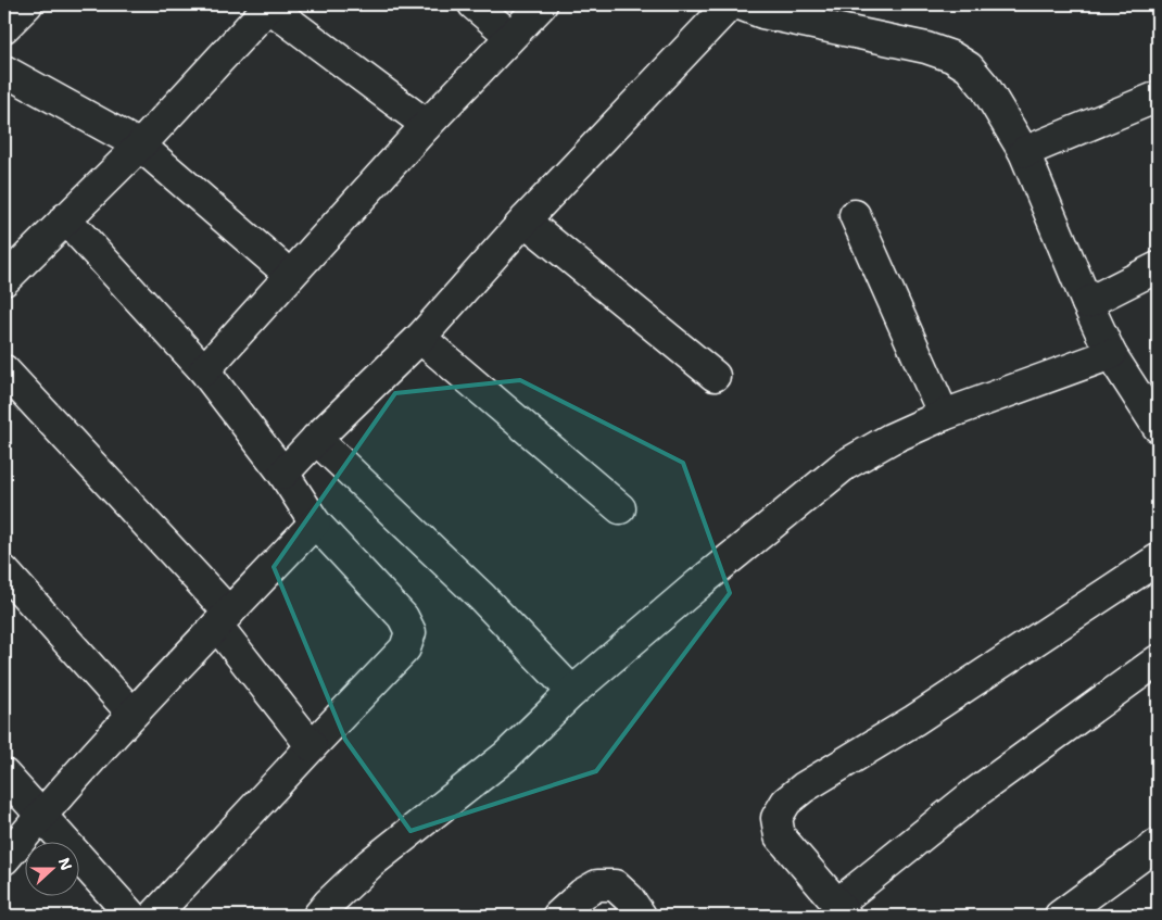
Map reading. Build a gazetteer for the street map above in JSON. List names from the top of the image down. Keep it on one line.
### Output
{"north":"right"}
